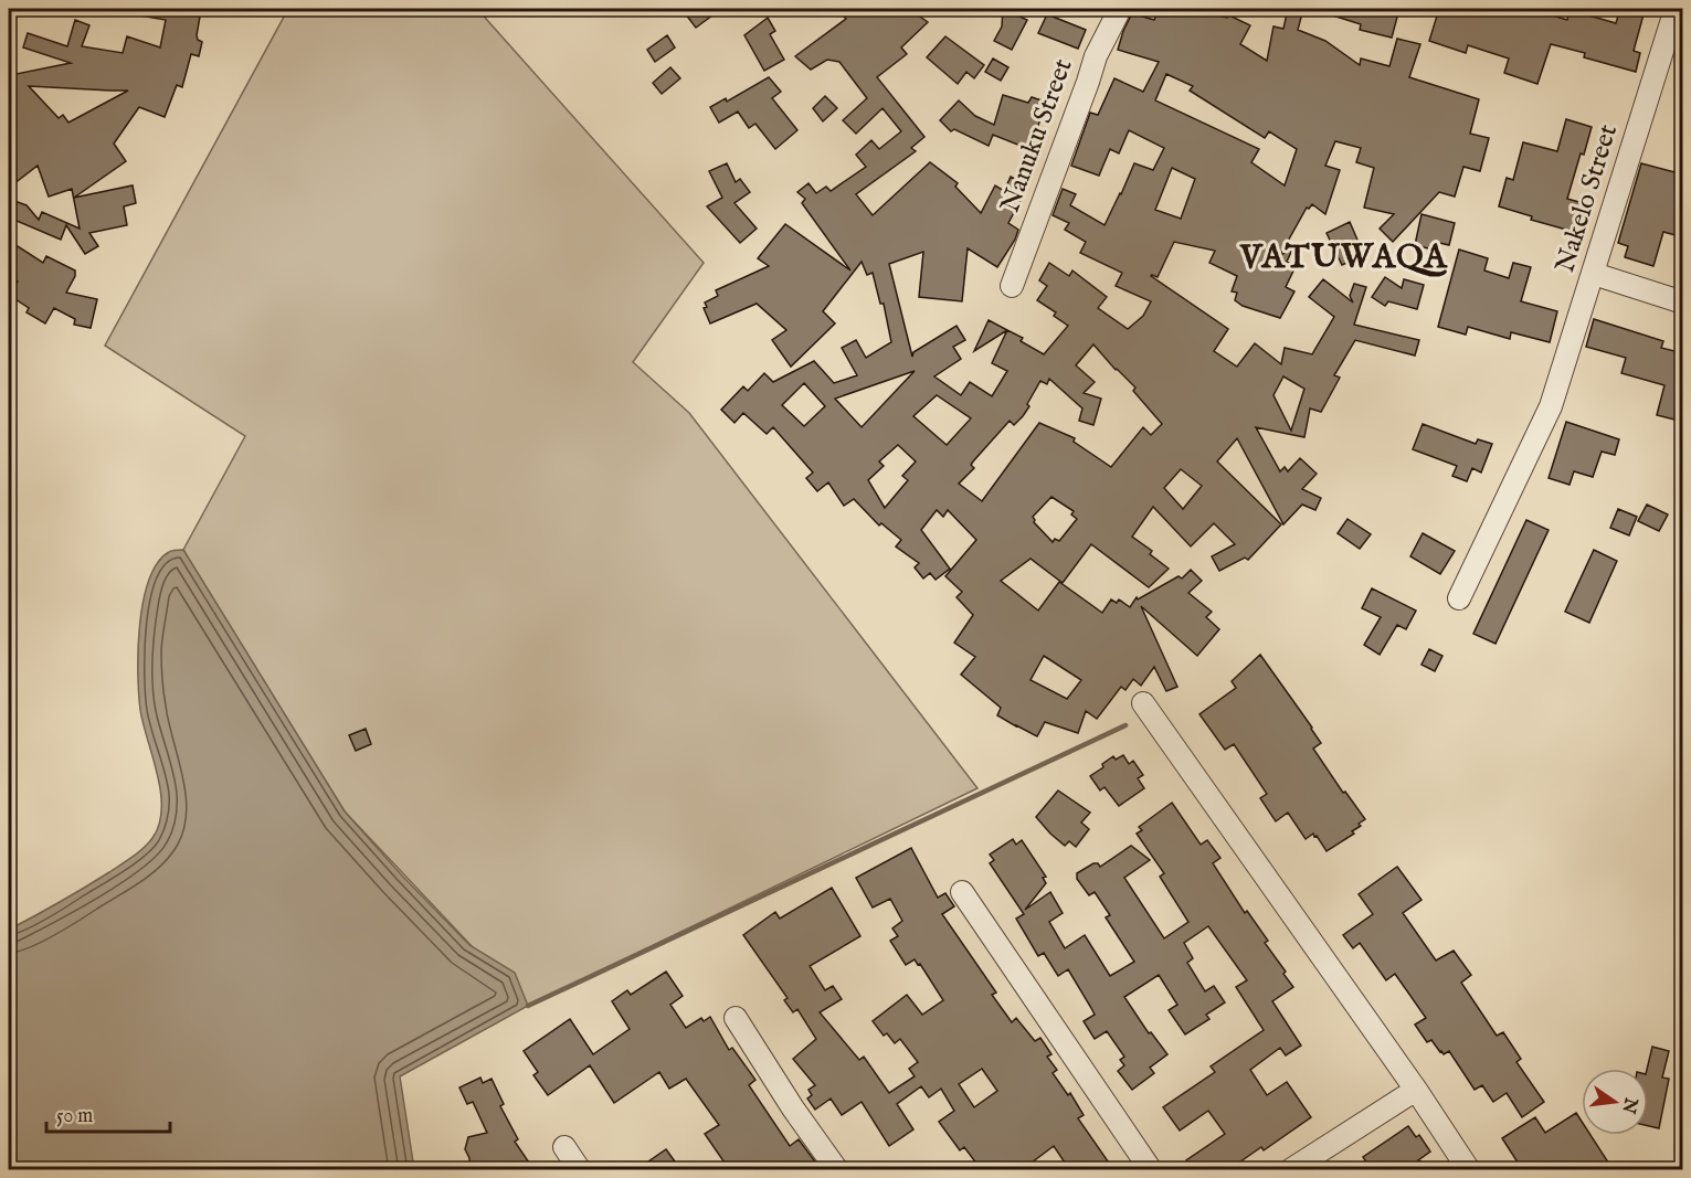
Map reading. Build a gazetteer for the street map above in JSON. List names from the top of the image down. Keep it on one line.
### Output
{"streets":{"street":["Nanuku Street","Nakelo Street"]},"districts":["VATUWAQA"],"scale_bar":"50 m","north":"right"}
